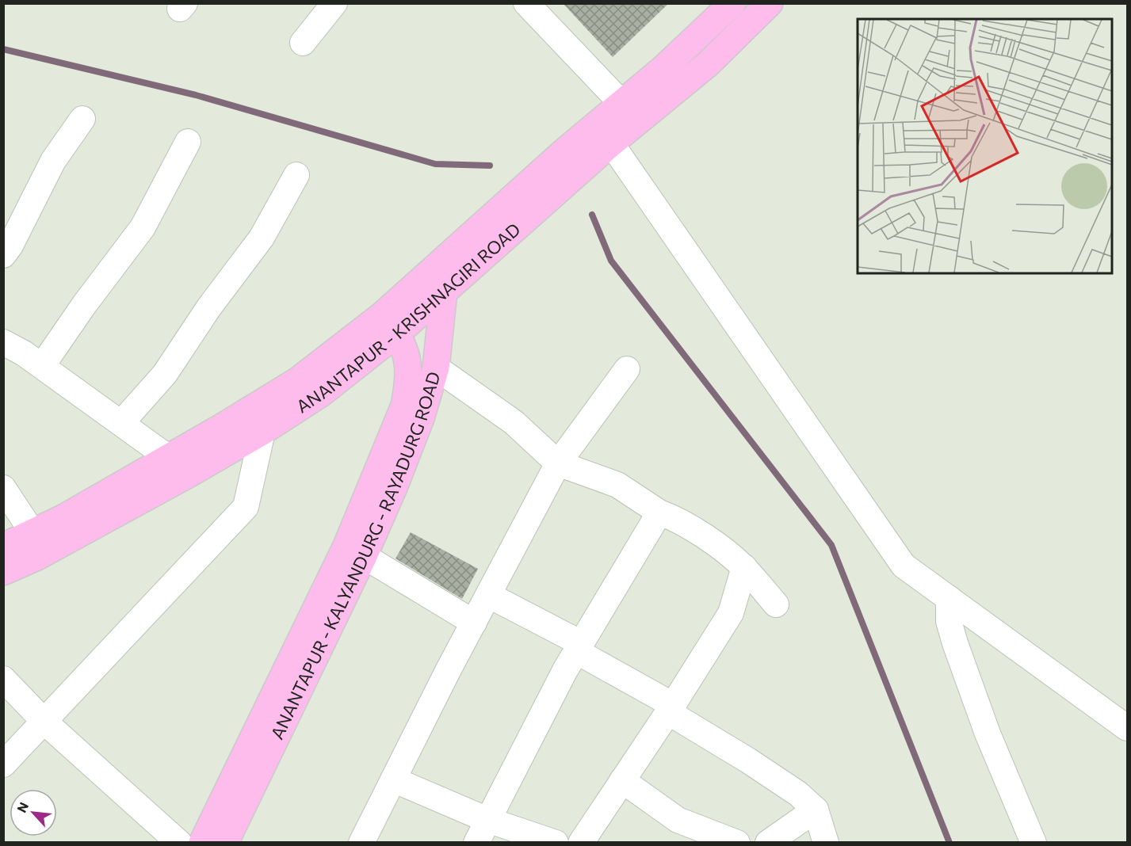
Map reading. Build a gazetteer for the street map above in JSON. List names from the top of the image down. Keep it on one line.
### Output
{"streets":{"highway":["ANANTAPUR - KRISHNAGIRI ROAD","ANANTAPUR - KALYANDURG - RAYADURG ROAD"]},"crossings":[["ANANTAPUR - KRISHNAGIRI ROAD","ANANTAPUR - KALYANDURG - RAYADURG ROAD"]],"north":"top left"}
